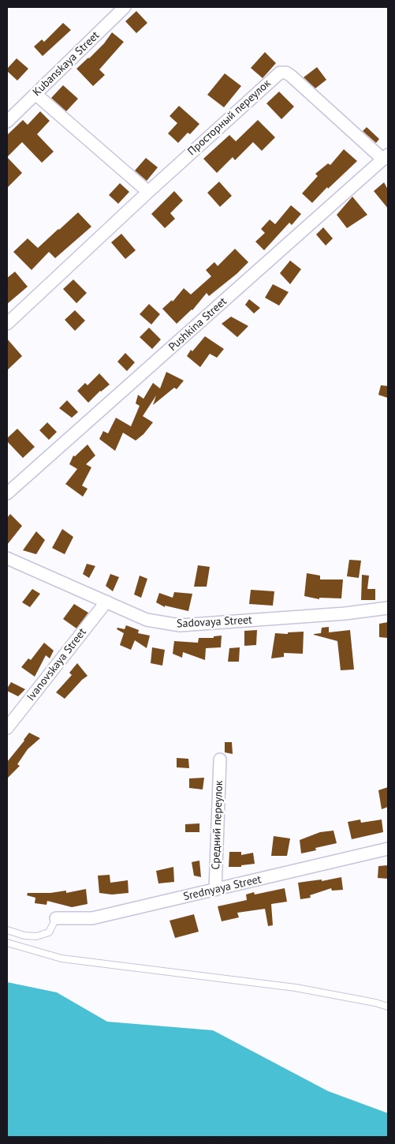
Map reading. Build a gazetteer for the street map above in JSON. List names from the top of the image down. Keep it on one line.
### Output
{"streets":{"street":["Kubanskaya Street","Просторный переулок","Pushkina Street","Sadovaya Street","Ivanovskaya Street","Средний переулок","Srednyaya Street"]},"crossings":[["Просторный переулок","Pushkina Street"],["Sadovaya Street","Ivanovskaya Street"],["Средний переулок","Srednyaya Street"]]}
